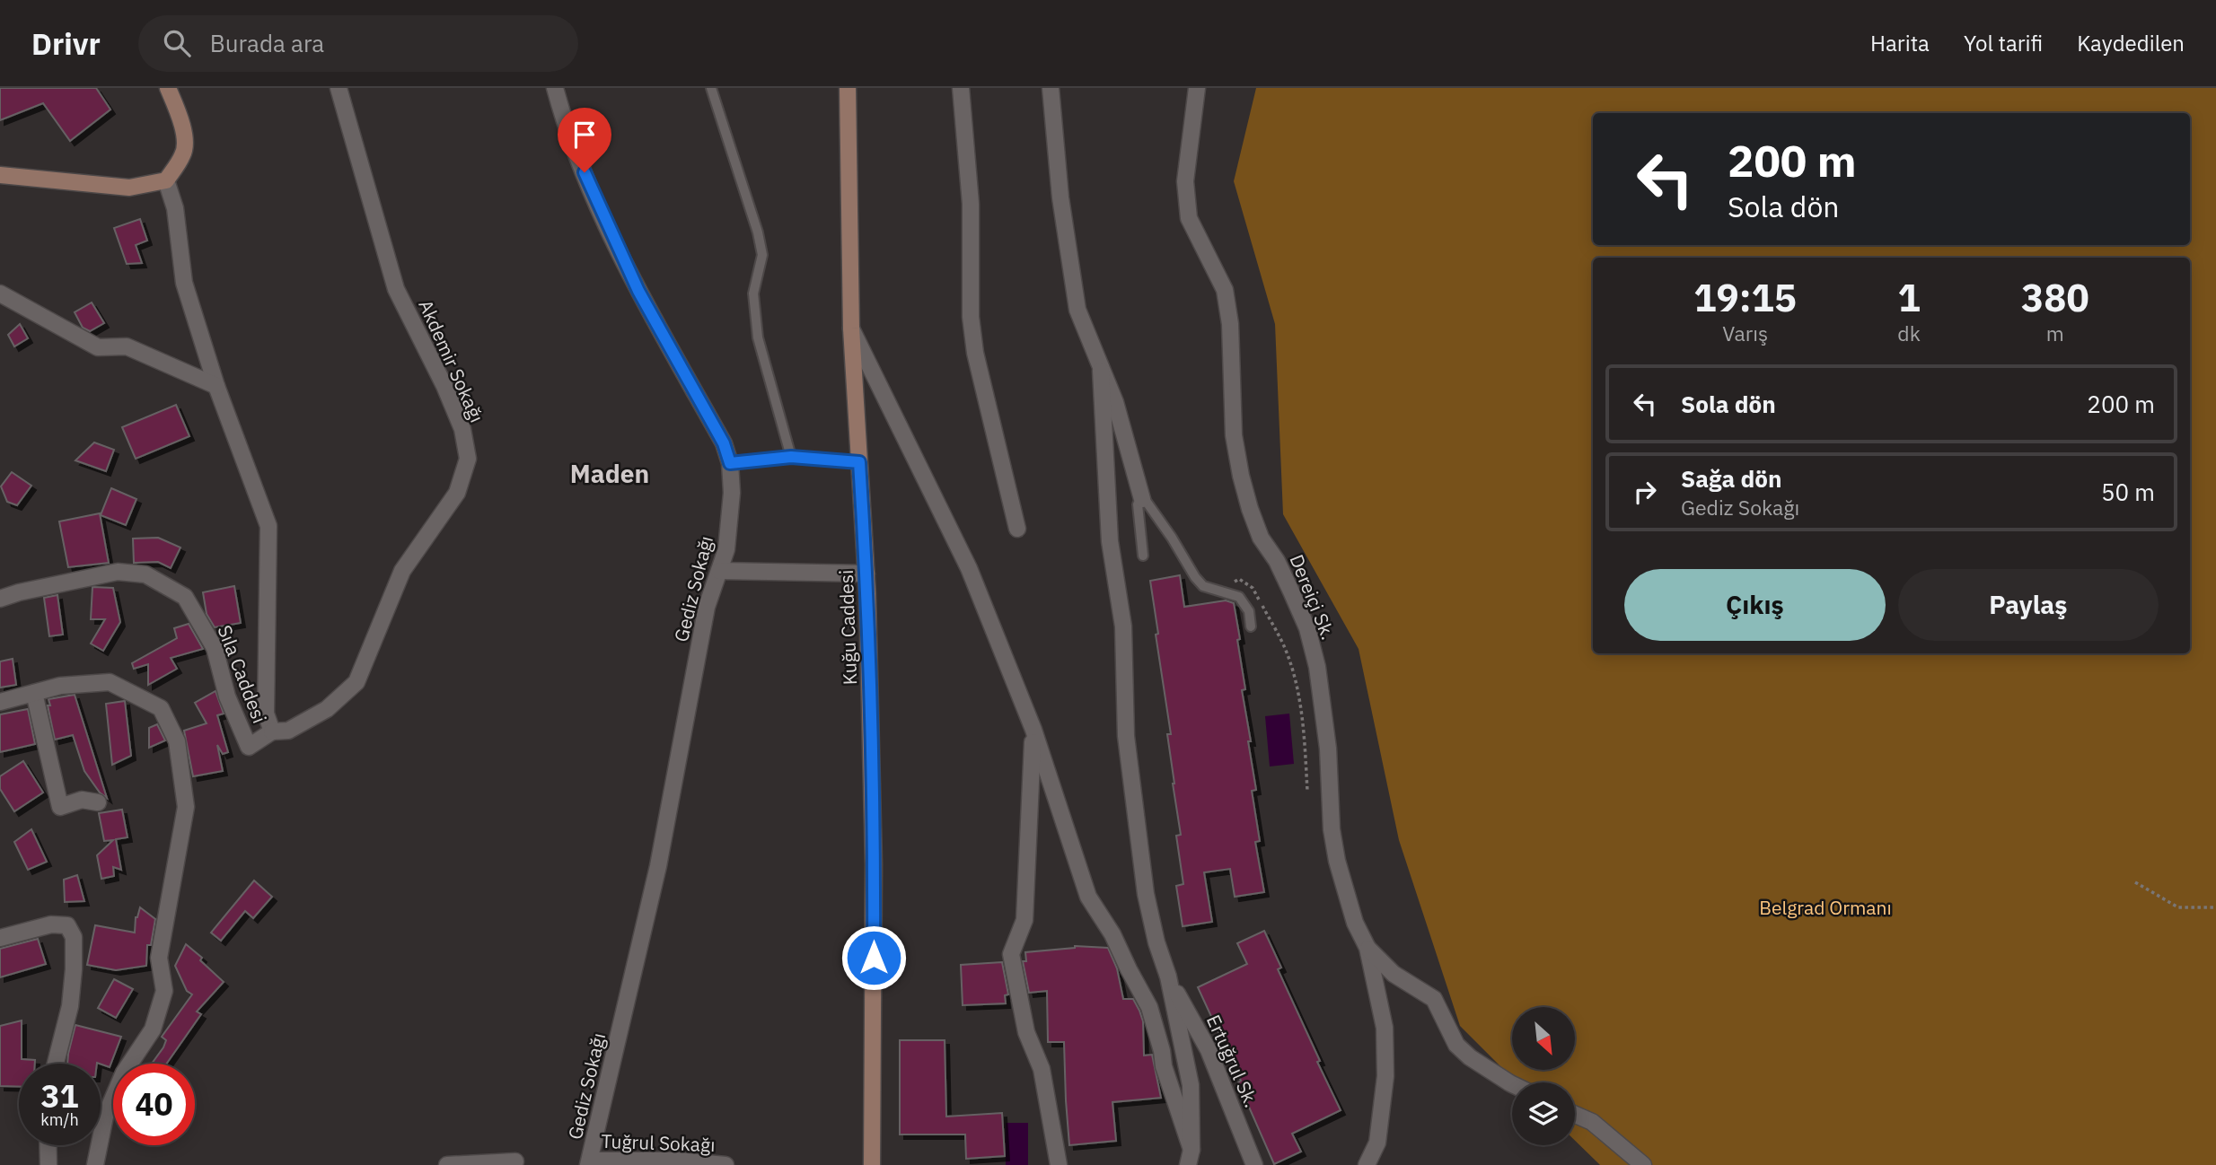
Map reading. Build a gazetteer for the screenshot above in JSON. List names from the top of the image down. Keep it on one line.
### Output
{"streets":{"street":["Akdemir Sokağı","Gediz Sokağı","Dereiçi Sk.","Kuğu Caddesi","Sıla Caddesi","Ertuğrul Sk.","Tuğrul Sokağı"]},"crossings":[["Akdemir Sokağı","Sıla Caddesi"],["Gediz Sokağı","Tuğrul Sokağı"]],"districts":["Maden"],"parks":["Belgrad Ormanı"],"north":"bottom right","page":{"header":"Drivr","search":"Burada ara","nav":["Harita","Yol tarifi","Kaydedilen"],"turn":["200 m","Sola dön"],"eta":["19:15","Varış","1","dk","380","m"],"list":[{"name":"Sola dön","value":"200 m"},{"name":"Sağa dön","note":"Gediz Sokağı","value":"50 m"}],"buttons":["Çıkış","Paylaş"],"speed":"31 km/h","limit":"40"}}
